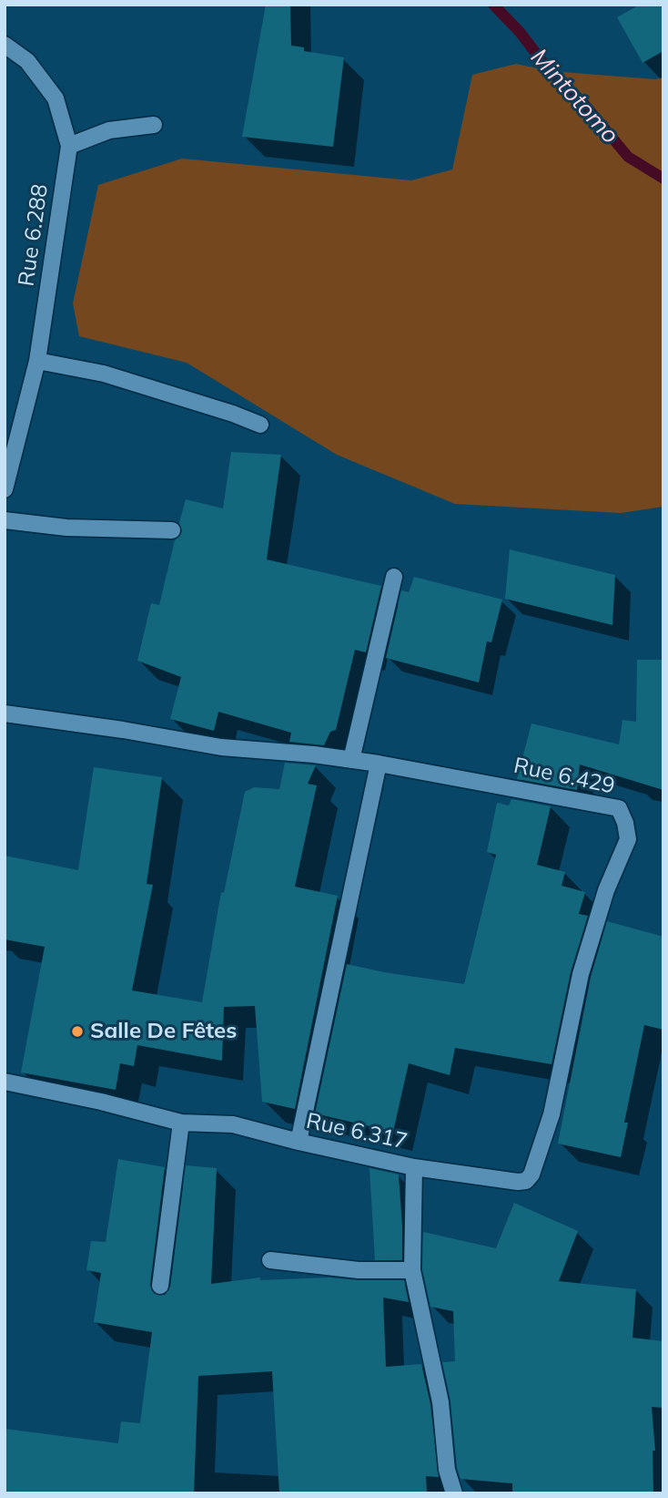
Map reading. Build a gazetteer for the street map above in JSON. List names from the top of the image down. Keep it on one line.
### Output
{"streets":{"street":["Rue 6.288","Rue 6.429","Rue 6.317"]},"crossings":[["Rue 6.429","Rue 6.317"]],"water":["Mintotomo"],"places":["Salle De Fêtes"]}
